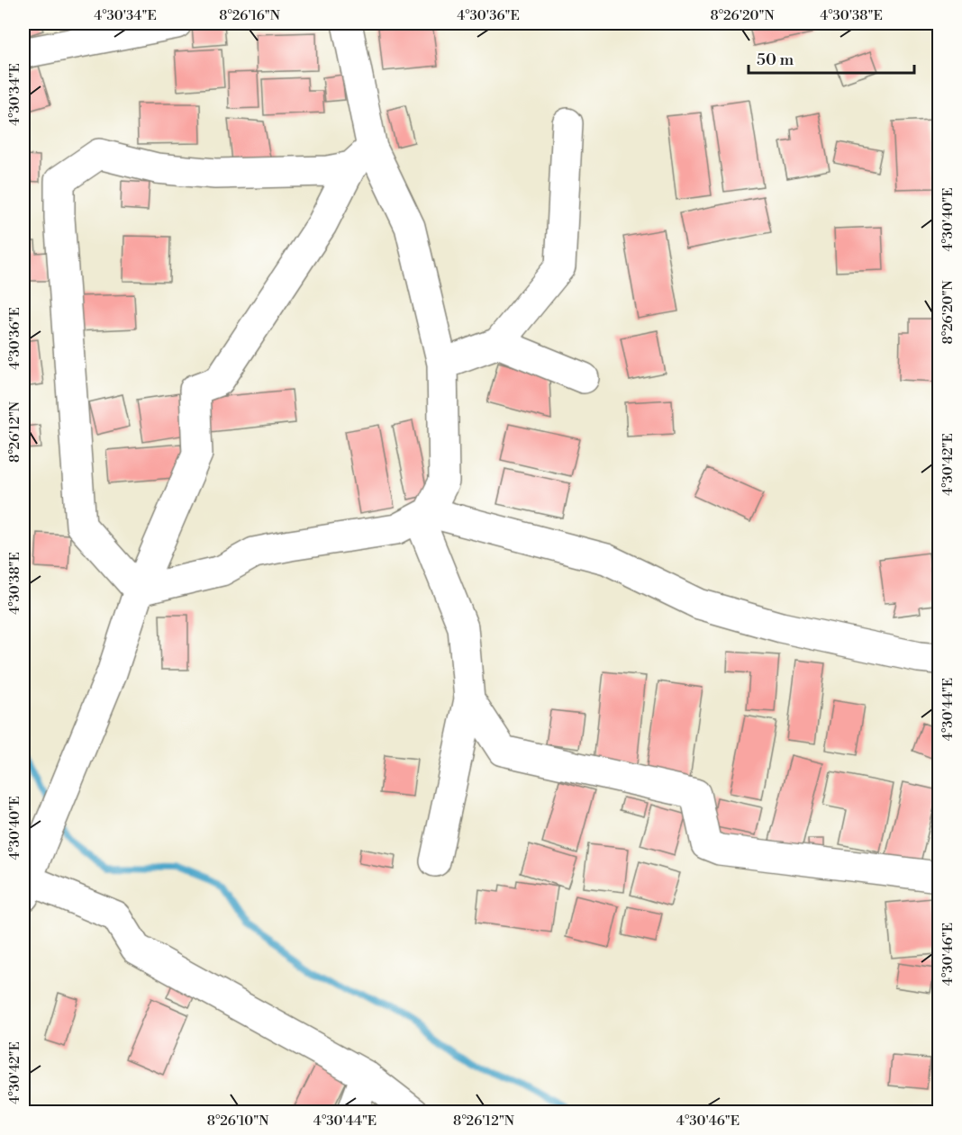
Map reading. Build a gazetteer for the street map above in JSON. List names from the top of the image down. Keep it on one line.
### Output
{"scale_bar":"50 m","coordinates":["4°30'34\"E","8°26'16\"N","4°30'36\"E","8°26'20\"N","4°30'38\"E","4°30'40\"E","8°26'12\"N","4°30'42\"E","4°30'44\"E","4°30'46\"E","8°26'10\"N"]}
